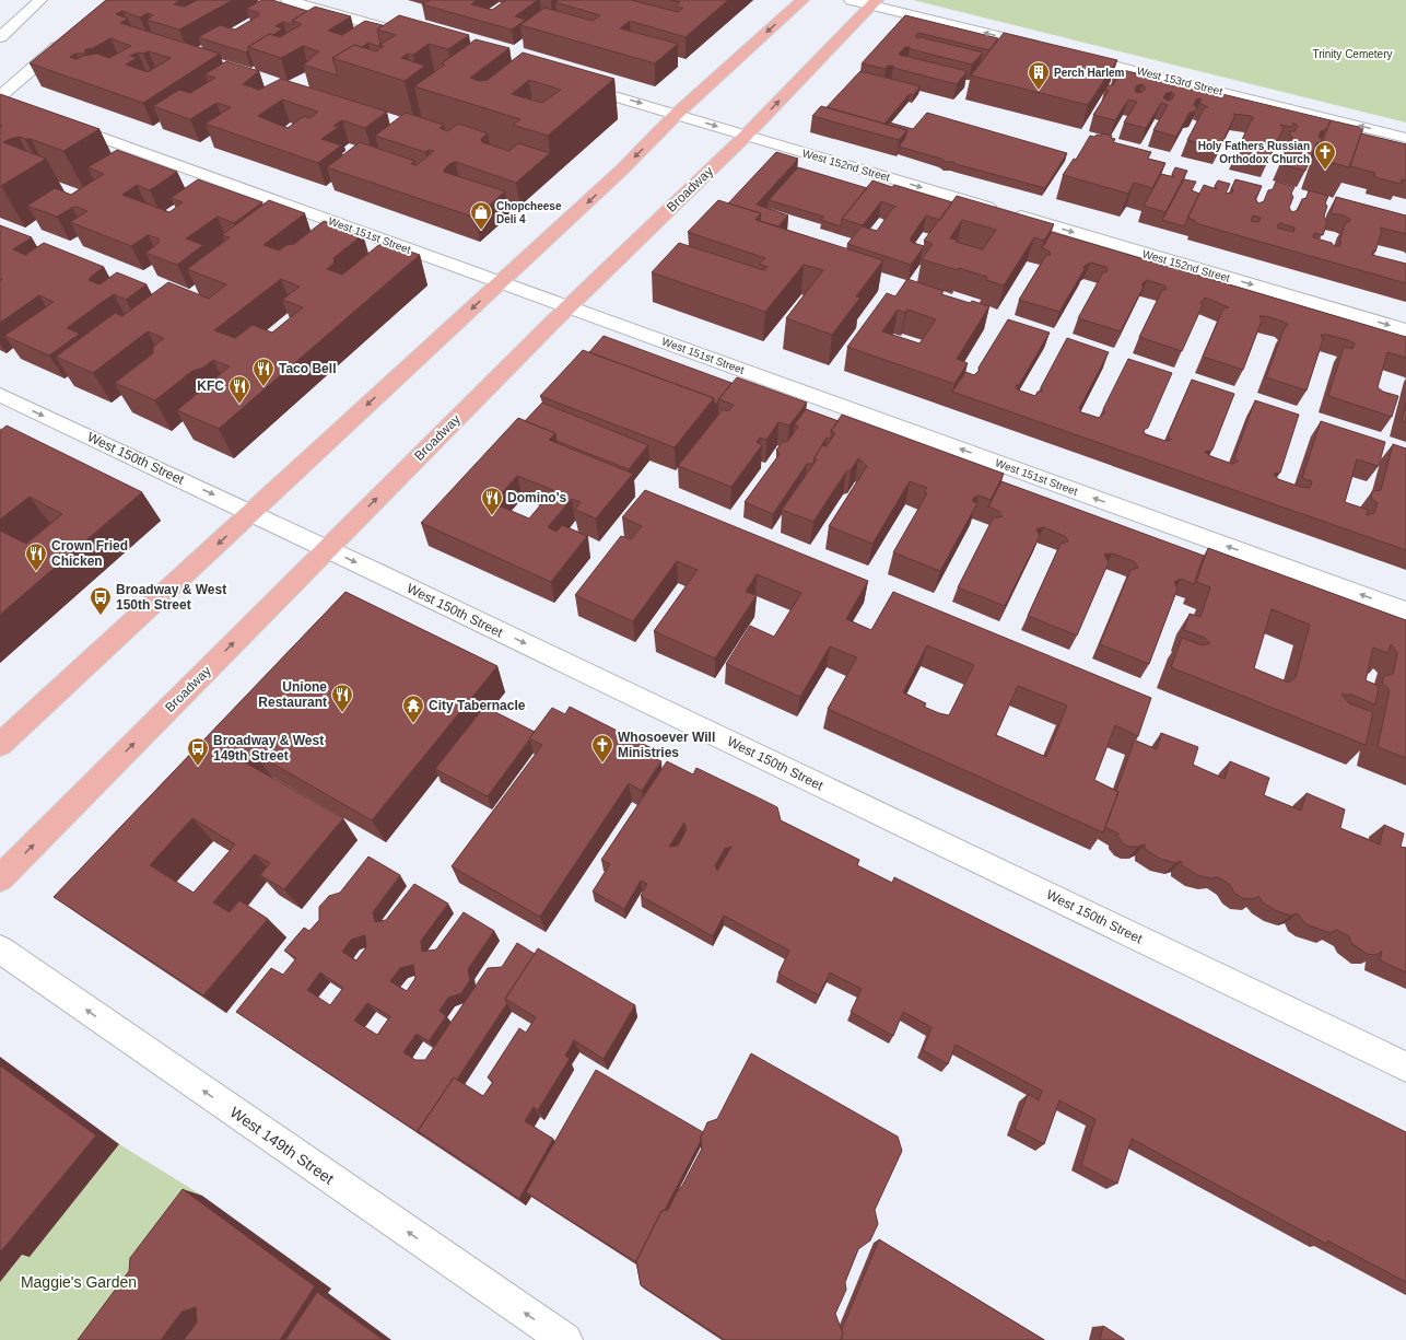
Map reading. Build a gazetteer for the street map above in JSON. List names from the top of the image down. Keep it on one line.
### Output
{"streets":{"main road":["Broadway"],"street":["West 153rd Street","West 152nd Street","West 151st Street","West 150th Street","West 149th Street"]},"crossings":[["West 152nd Street","Broadway"],["Broadway","West 151st Street"],["Broadway","West 150th Street"]],"one_way":["West 153rd Street","West 152nd Street","West 151st Street","West 150th Street","West 149th Street"],"parks":["Trinity Cemetery","Maggie's Garden"],"places":{"building":["Perch Harlem"],"church":["Holy Fathers Russian Orthodox Church","Whosoever Will Ministries"],"shop":["Chopcheese Deli 4"],"restaurant":["Taco Bell","KFC","Domino's","Crown Fried Chicken","Unione Restaurant"],"bus stop":["Broadway & West 150th Street","Broadway & West 149th Street"],"temple":["City Tabernacle"]}}
